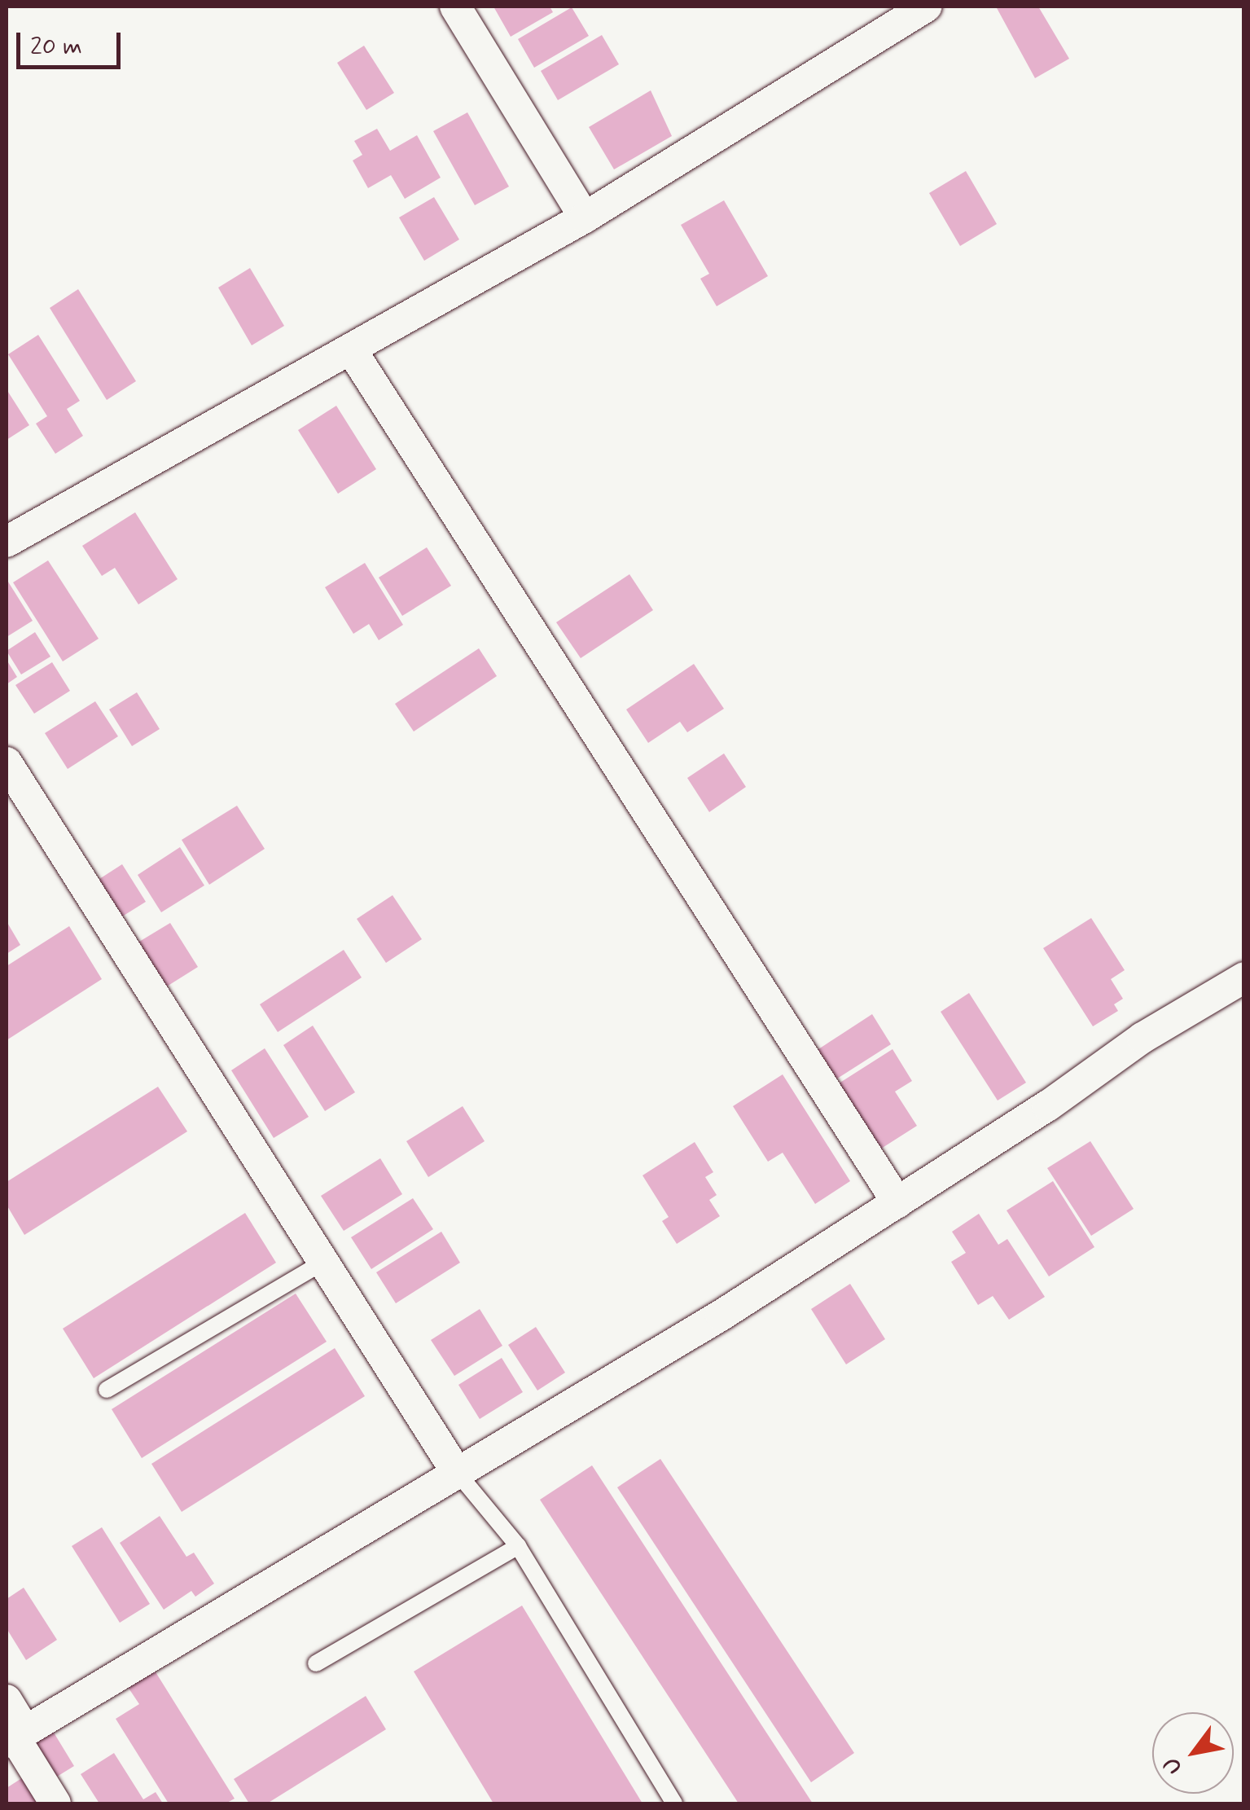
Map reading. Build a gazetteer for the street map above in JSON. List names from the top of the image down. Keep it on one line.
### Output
{"scale_bar":"20 m","north":"bottom left"}
